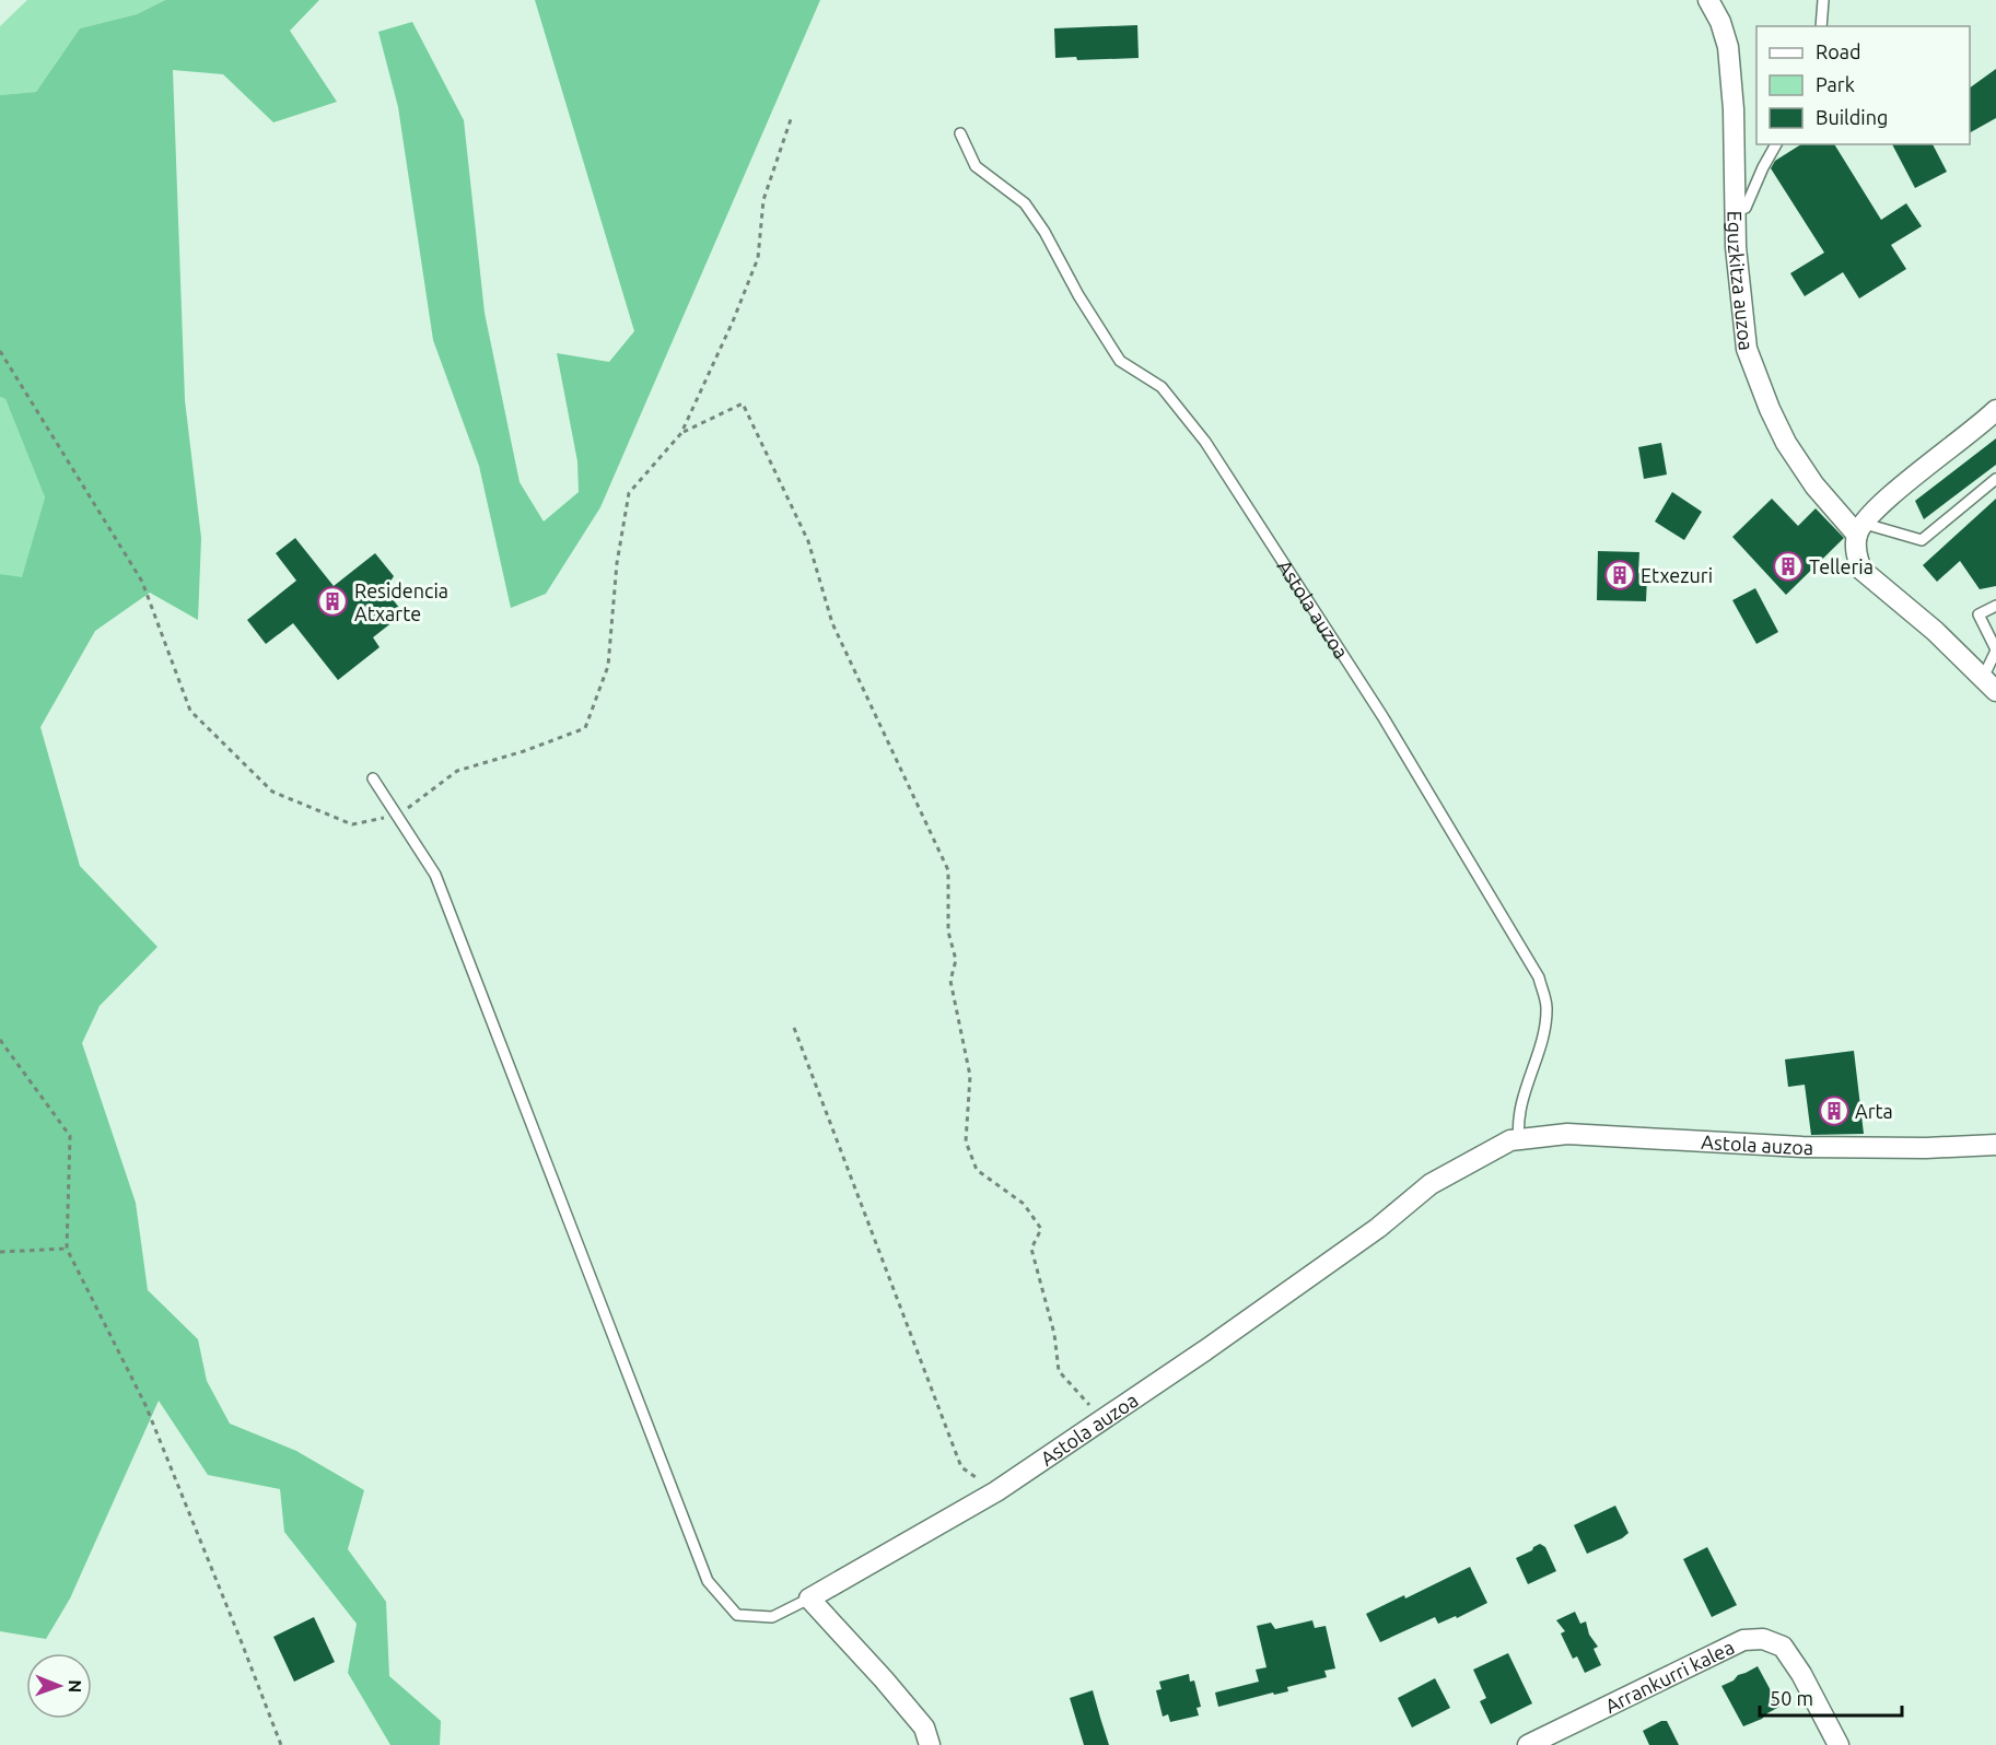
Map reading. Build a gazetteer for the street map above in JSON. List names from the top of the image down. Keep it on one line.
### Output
{"streets":{"street":["Eguzkitza auzoa","Astola auzoa","Arrankurri kalea"]},"places":{"building":["Telleria","Etxezuri","Residencia Atxarte","Arta"]},"legend":["Road","Park","Building"],"scale_bar":"50 m","north":"right"}
